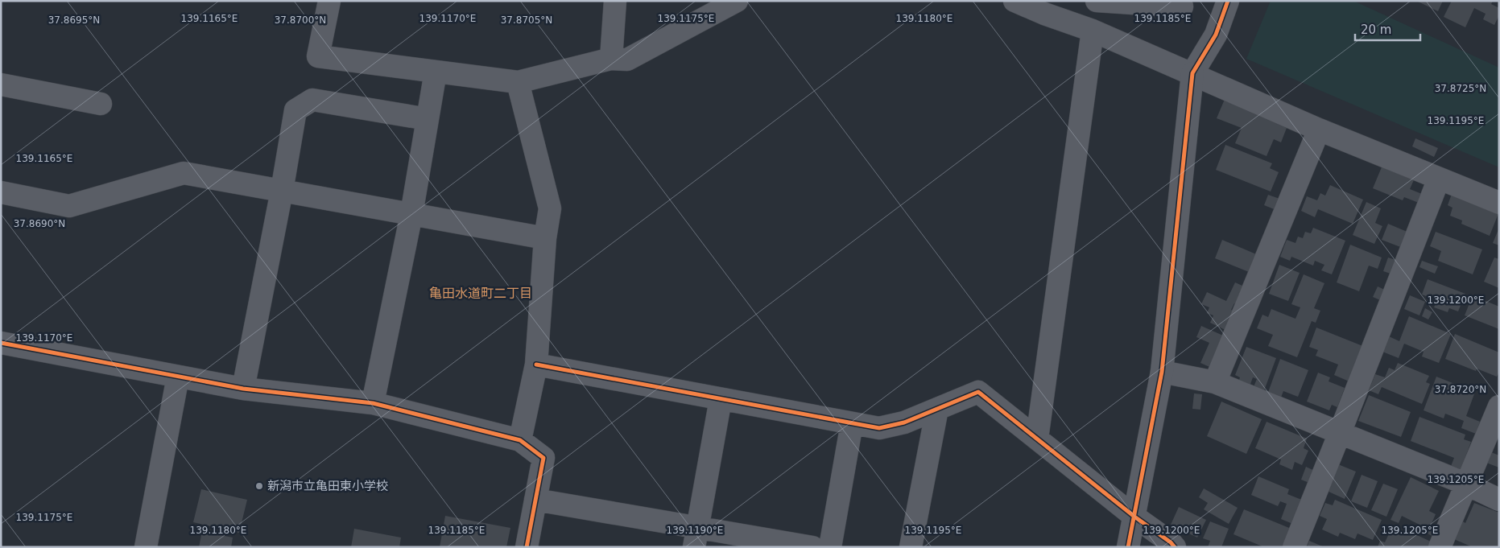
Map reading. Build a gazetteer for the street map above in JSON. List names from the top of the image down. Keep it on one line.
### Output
{"districts":["亀田水道町二丁目"],"places":["新潟市立亀田東小学校"],"scale_bar":"20 m","coordinates":["139.1165°E","139.1170°E","139.1175°E","139.1180°E","139.1185°E","37.8695°N","37.8700°N","37.8705°N","37.8725°N","139.1195°E","37.8690°N","139.1200°E","37.8720°N","139.1205°E","139.1190°E"]}
